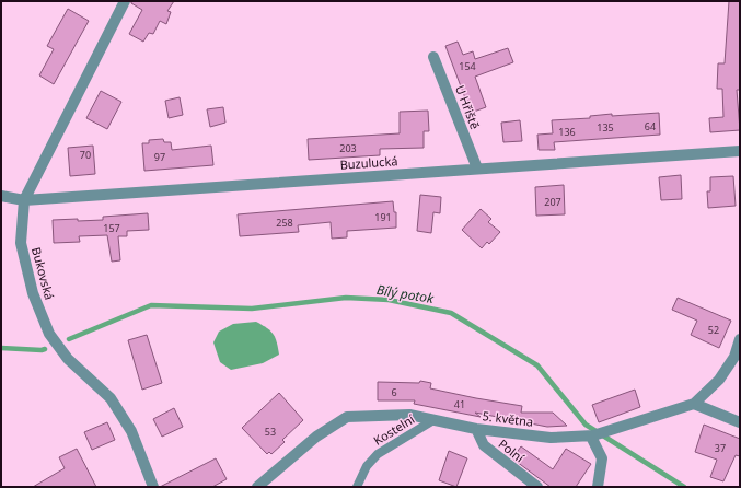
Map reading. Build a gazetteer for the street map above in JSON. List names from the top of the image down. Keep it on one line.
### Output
{"streets":{"street":["U Hřiště","Buzulucká","Bukovská","5. května","Polní"],"lane":["Kostelní"]},"crossings":[["U Hřiště","Buzulucká"],["Buzulucká","Bukovská"],["5. května","Kostelní"],["5. května","Polní"]],"water":["Bílý potok"],"house_numbers":["154","64","135","136","203","70","97","207","191","258","157","52","6","41","53","37"]}
